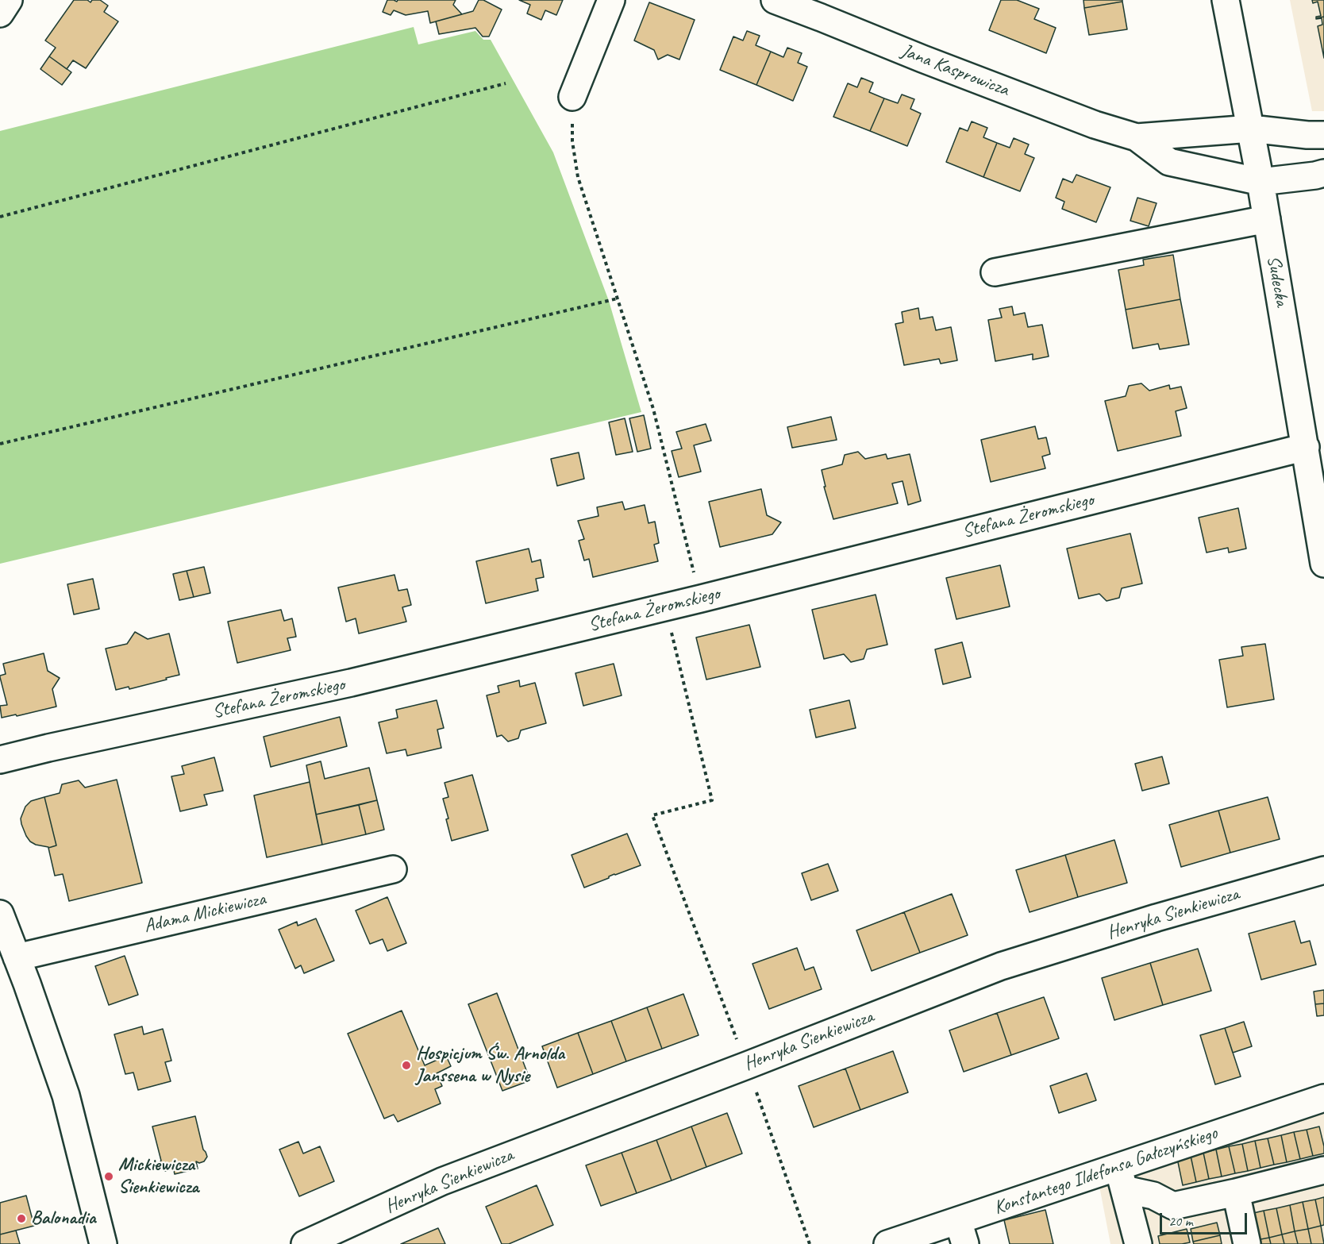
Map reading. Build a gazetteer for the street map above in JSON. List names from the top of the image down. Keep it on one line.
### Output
{"streets":{"street":["Jana Kasprowicza","Sudecka","Stefana Żeromskiego","Adama Mickiewicza","Henryka Sienkiewicza","Konstantego Ildefonsa Gałczyńskiego"]},"crossings":[["Jana Kasprowicza","Sudecka"],["Sudecka","Stefana Żeromskiego"]],"places":["Hospicjum Św. Arnolda Janssena w Nysie","Mickiewicza Sienkiewicza","Balonadia"],"scale_bar":"20 m"}
